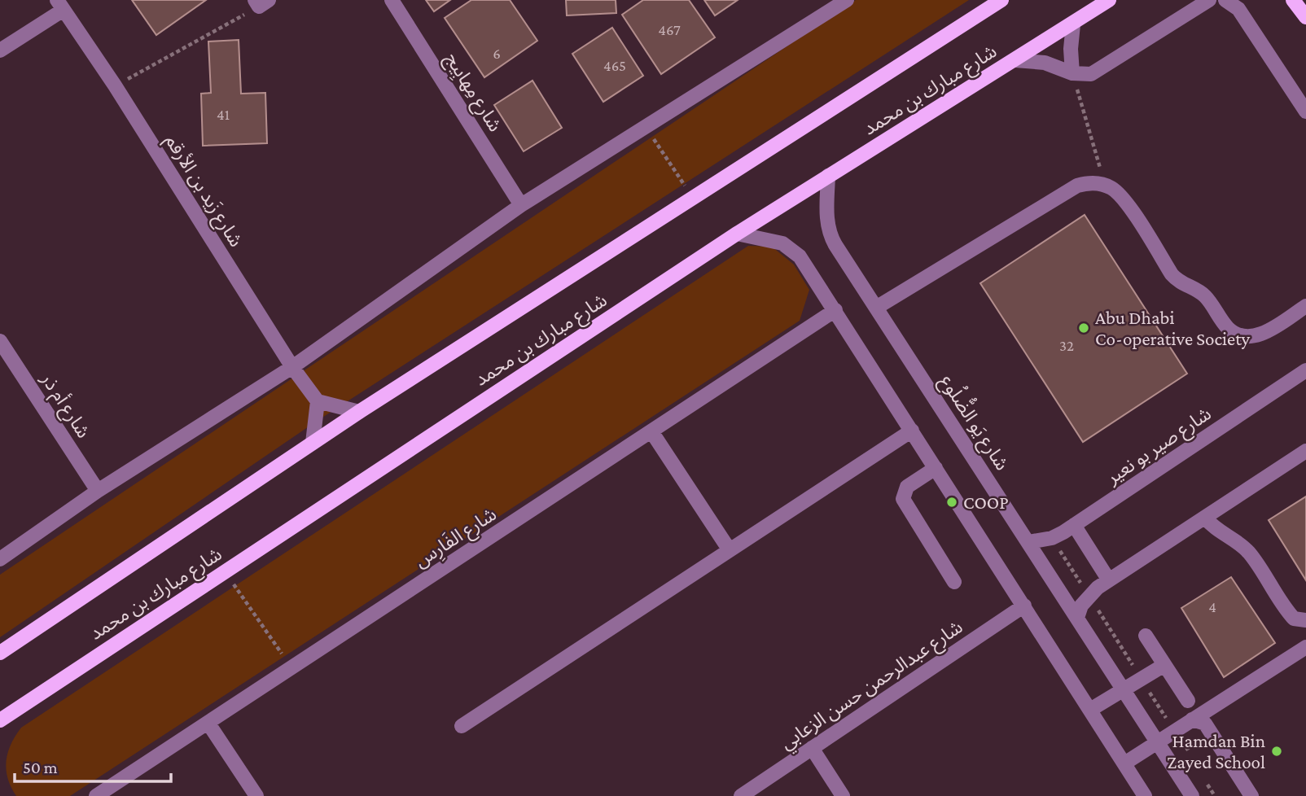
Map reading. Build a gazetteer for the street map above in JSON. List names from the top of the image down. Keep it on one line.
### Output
{"streets":{"main road":["شارع مبارك بن محمد"],"street":["شارع مِهابِيج","شارع زَيد بن الأرقم","شارع أم ذر","شارع يَو الضُّلُوع","شارع صير بو نعير","شارع الفَارِس","شارع عبدالرحمن حسن الزعابي"]},"crossings":[["شارع مبارك بن محمد","شارع يَو الضُّلُوع"],["شارع يَو الضُّلُوع","شارع صير بو نعير"]],"places":["Abu Dhabi Co-operative Society","COOP","Hamdan Bin Zayed School"],"house_numbers":["467","6","465","41","32","4"],"scale_bar":"50 m"}
